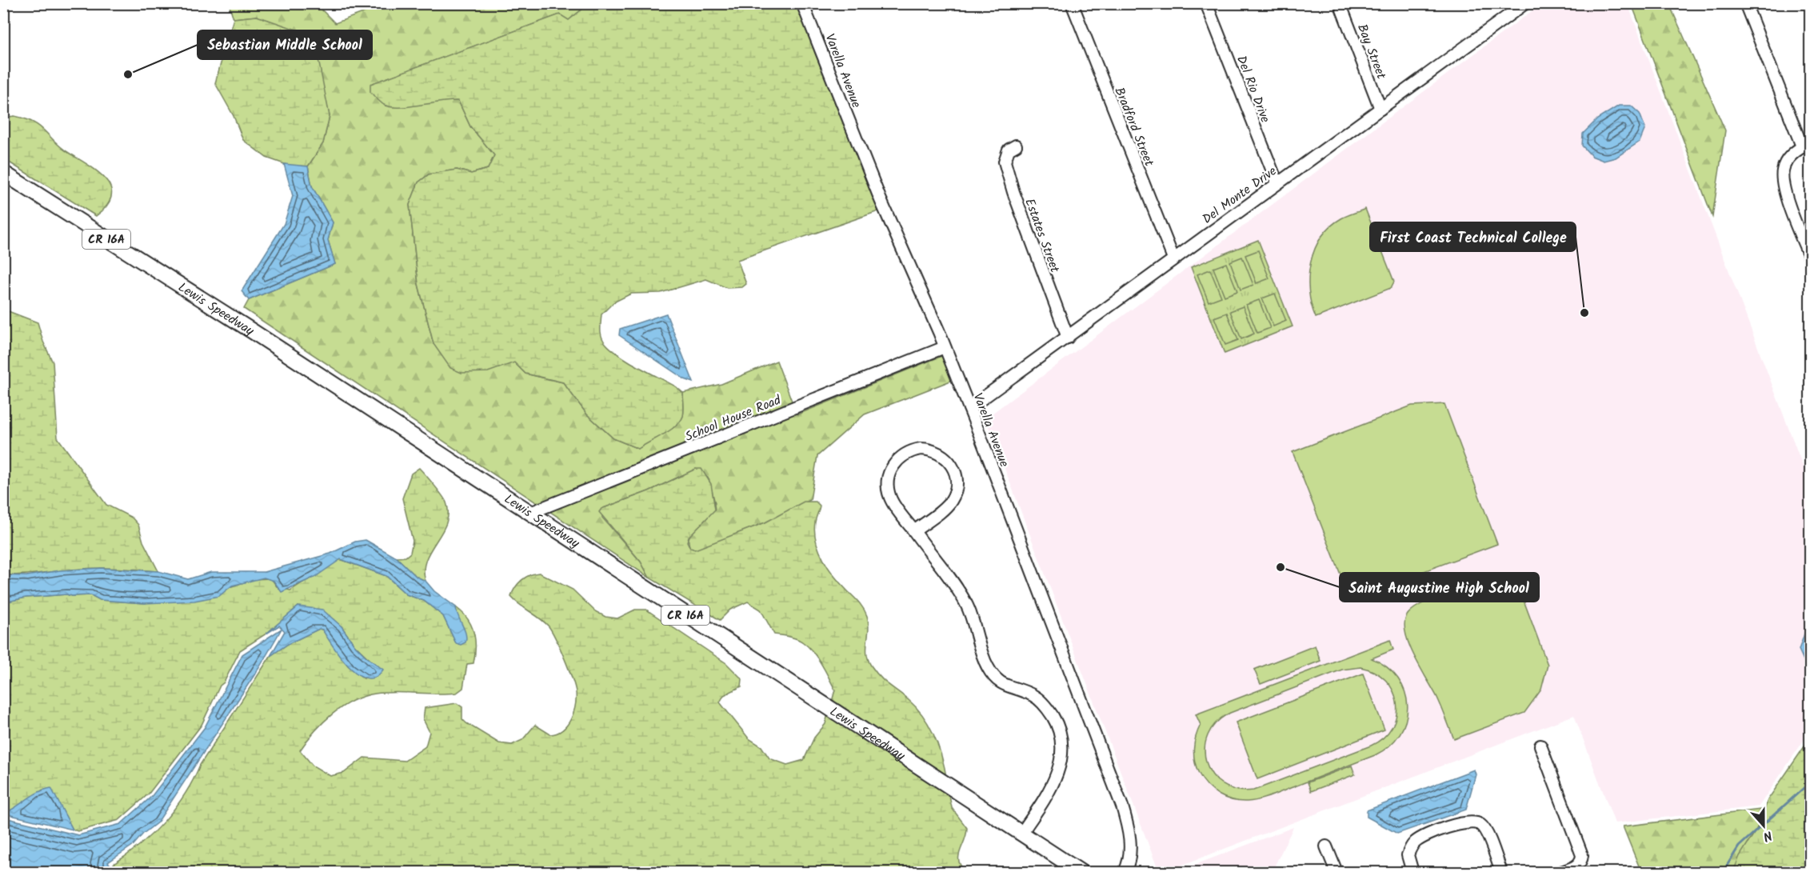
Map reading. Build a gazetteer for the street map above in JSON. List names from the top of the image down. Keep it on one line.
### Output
{"streets":{"main road":["CR 16A","Lewis Speedway"],"street":["Bay Street","Varella Avenue","Del Rio Drive","Bradford Street","Del Monte Drive","Estates Street","School House Road"]},"crossings":[["Bay Street","Del Monte Drive"],["Varella Avenue","Del Monte Drive"],["Varella Avenue","School House Road"],["Del Rio Drive","Del Monte Drive"],["Bradford Street","Del Monte Drive"],["Del Monte Drive","Estates Street"],["Lewis Speedway","School House Road"]],"places":["Sebastian Middle School","First Coast Technical College","Saint Augustine High School"],"north":"bottom"}
